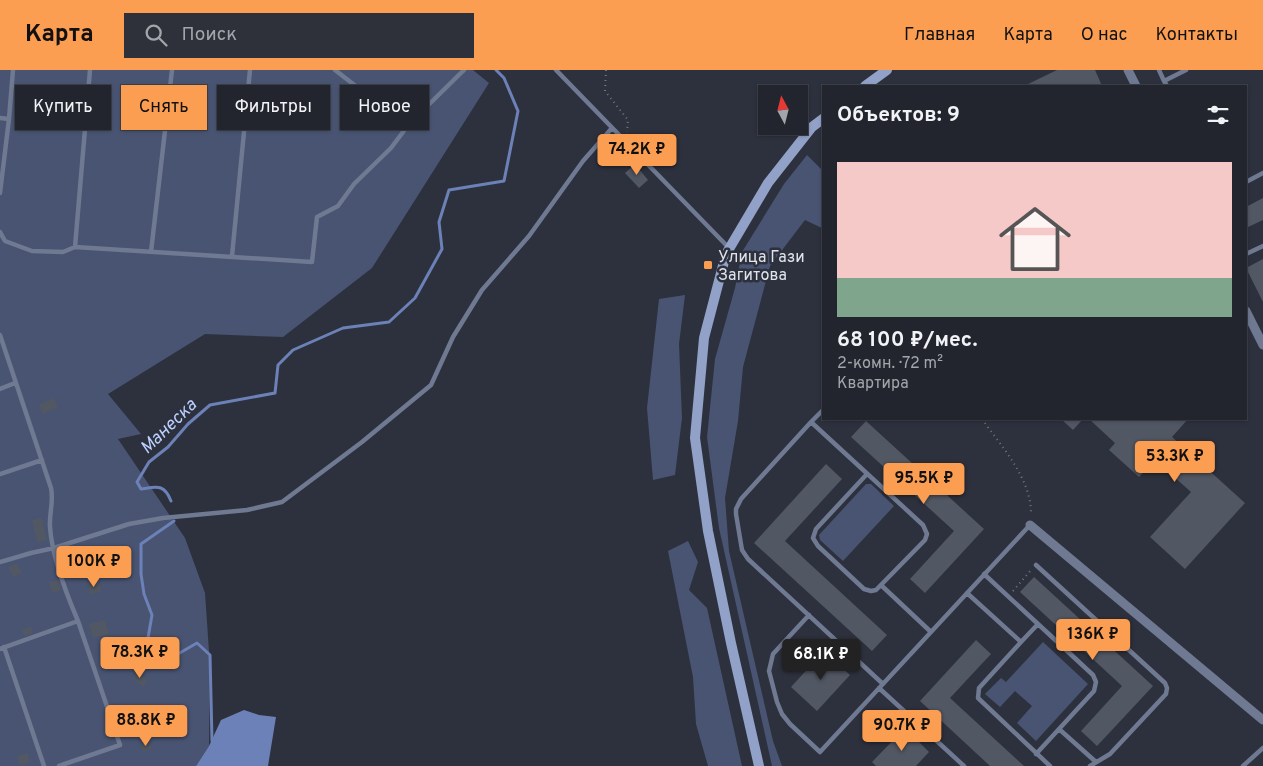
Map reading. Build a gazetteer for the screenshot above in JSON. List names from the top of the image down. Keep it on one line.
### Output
{"water":["Манеска"],"places":{"transit":["Улица Гази Загитова"]},"north":"top","page":{"header":"Карта","search":"Поиск","nav":["Главная","Карта","О нас","Контакты"],"chip":["Купить","Снять","Фильтры","Новое"],"heading":"Объектов: 9","price":["74.2K ₽","53.3K ₽","95.5K ₽","100K ₽","136K ₽","78.3K ₽","68.1K ₽","88.8K ₽","90.7K ₽"],"list":[{"name":"68 100 ₽/мес.","note":"2-комн. · 72 m² · Квартира"}]}}
